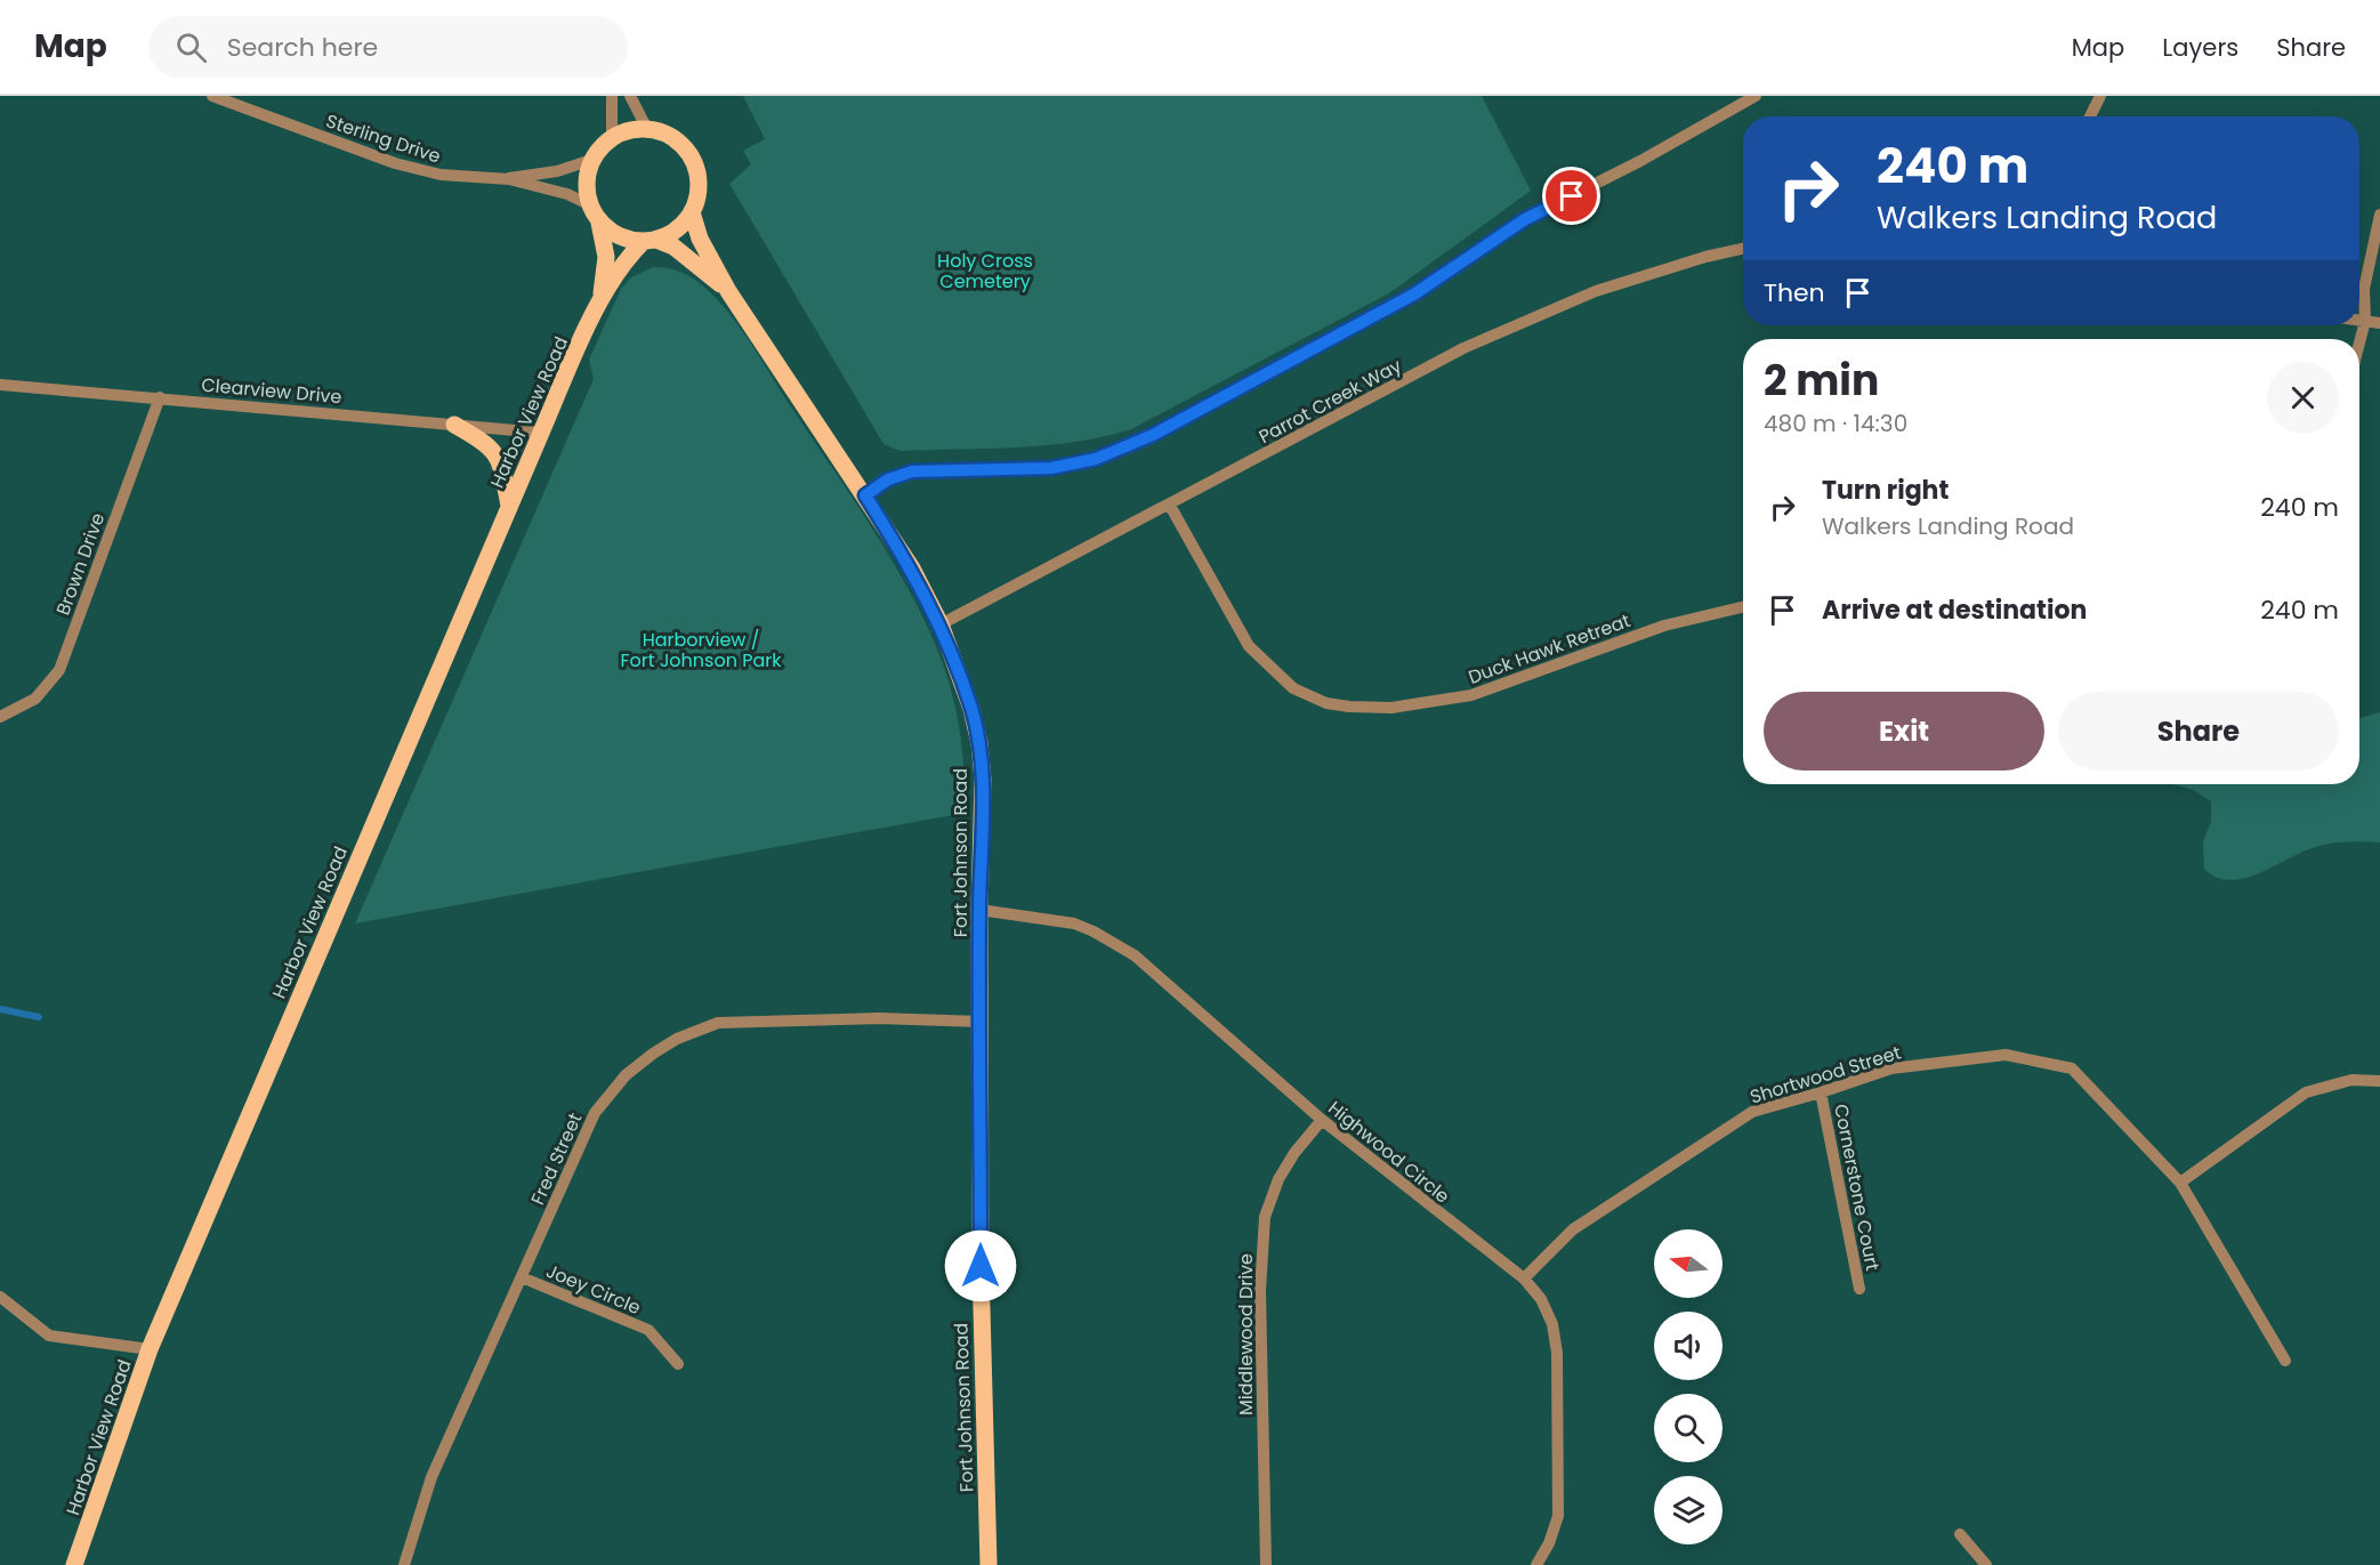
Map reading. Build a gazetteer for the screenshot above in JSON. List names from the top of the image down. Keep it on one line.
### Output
{"streets":{"main road":["Harbor View Road","Fort Johnson Road"],"street":["Sterling Drive","Clearview Drive","Parrot Creek Way","Brown Drive","Duck Hawk Retreat","Shortwood Street","Highwood Circle","Fred Street","Cornerstone Court","Joey Circle","Middlewood Drive"]},"crossings":[["Sterling Drive","Harbor View Road"],["Sterling Drive","Fort Johnson Road"],["Clearview Drive","Harbor View Road"],["Clearview Drive","Brown Drive"],["Parrot Creek Way","Duck Hawk Retreat"],["Parrot Creek Way","Fort Johnson Road"],["Harbor View Road","Fort Johnson Road"],["Fort Johnson Road","Highwood Circle"],["Fort Johnson Road","Fred Street"],["Shortwood Street","Highwood Circle"],["Shortwood Street","Cornerstone Court"],["Highwood Circle","Middlewood Drive"],["Fred Street","Joey Circle"]],"parks":["Holy Cross Cemetery","Harborview / Fort Johnson Park"],"north":"left","page":{"header":"Map","search":"Search here","nav":["Map","Layers","Share"],"turn":["240 m","Walkers Landing Road"],"then":"Then","heading":["2 min","480 m · 14:30"],"list":[{"name":"Turn right","note":"Walkers Landing Road","value":"240 m"},{"name":"Arrive at destination","value":"240 m"}],"buttons":["Exit","Share"]}}
